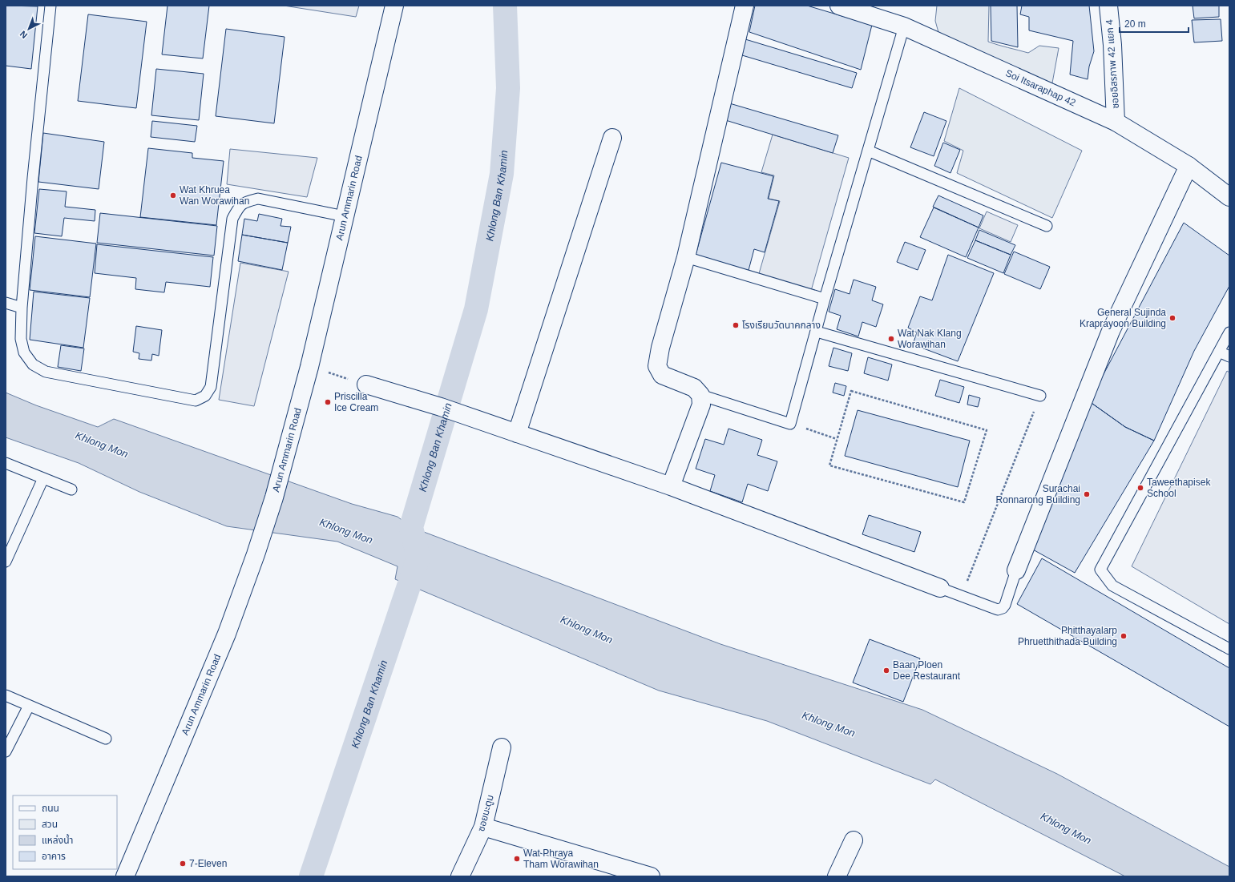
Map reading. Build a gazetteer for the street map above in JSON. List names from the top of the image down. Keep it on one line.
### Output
{"streets":{"street":["ซอยอิสรภาพ 42 แยก 4","Soi Itsaraphap 42","Arun Ammarin Road","ซอยมะตูม"]},"crossings":[["ซอยอิสรภาพ 42 แยก 4","Soi Itsaraphap 42"]],"water":["Khlong Ban Khamin","Khlong Mon"],"places":["Wat Khruea Wan Worawihan","General Sujinda Kraprayoon Building","โรงเรียนวัดนาคกลาง","Wat Nak Klang Worawihan","Priscilla Ice Cream","Taweethapisek School","Surachai Ronnarong Building","Phitthayalarp Phruetthithada Building","Baan Ploen Dee Restaurant","Wat Phraya Tham Worawihan","7-Eleven"],"legend":["ถนน","สวน","แหล่งน้ำ","อาคาร"],"scale_bar":"20 m","north":"bottom left"}
